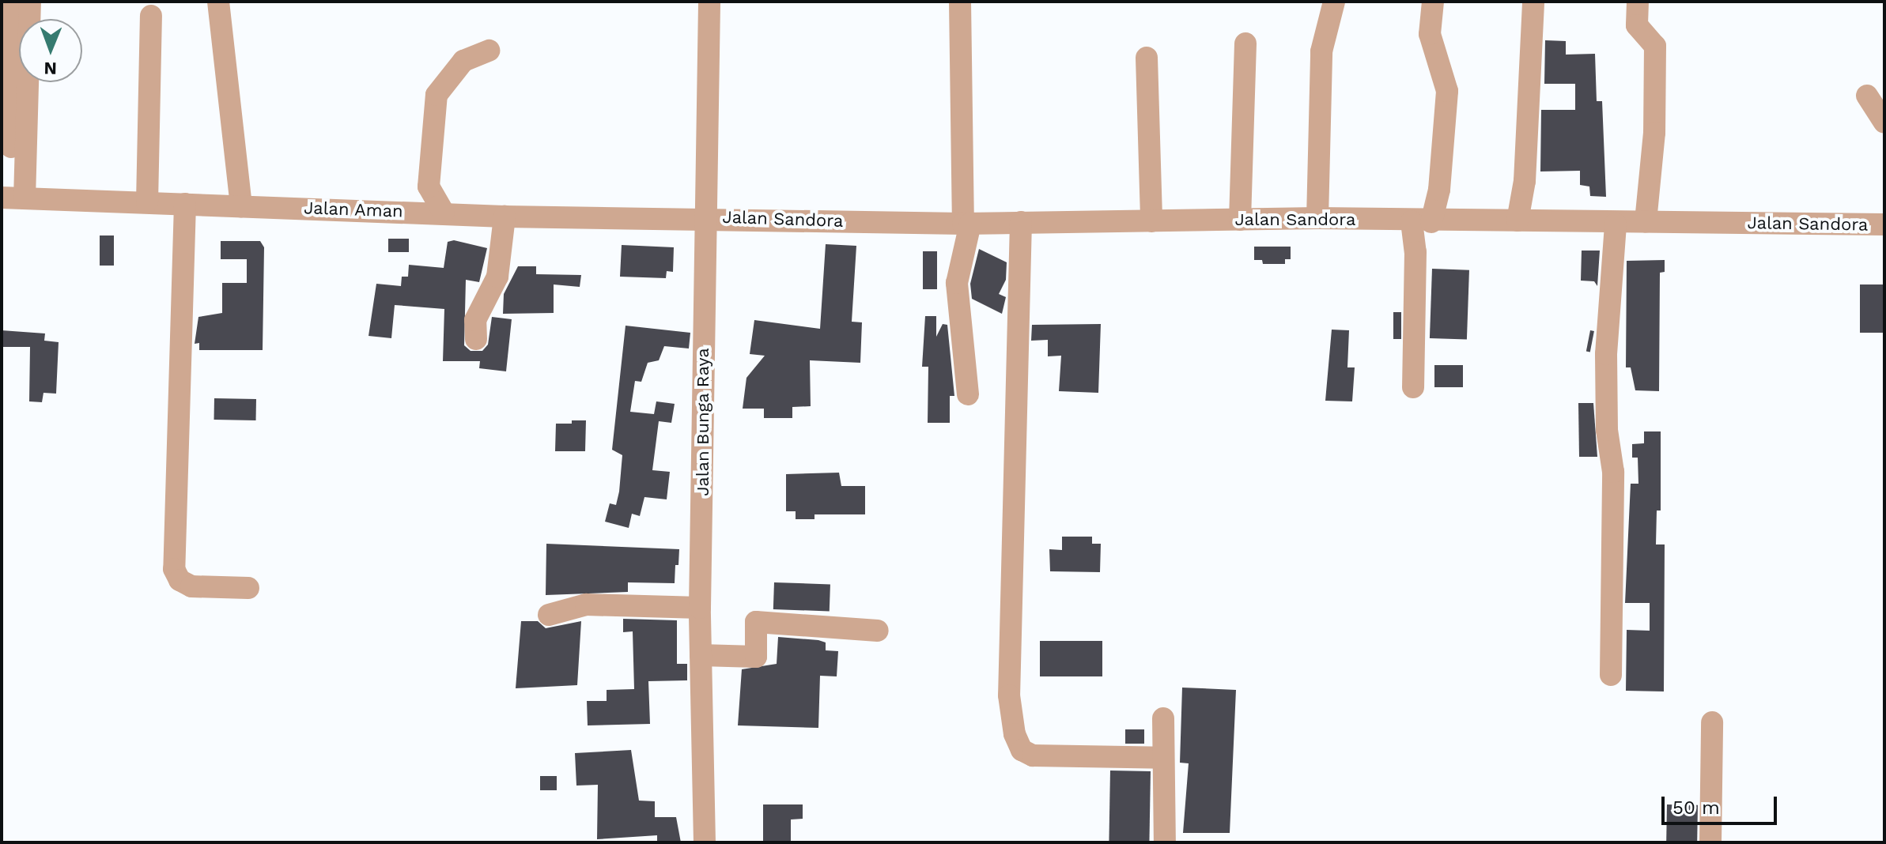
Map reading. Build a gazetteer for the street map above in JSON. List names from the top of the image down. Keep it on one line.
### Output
{"streets":{"street":["Jalan Aman","Jalan Sandora","Jalan Bunga Raya"]},"crossings":[["Jalan Aman","Jalan Sandora"],["Jalan Aman","Jalan Bunga Raya"],["Jalan Sandora","Jalan Bunga Raya"]],"scale_bar":"50 m","north":"bottom"}
